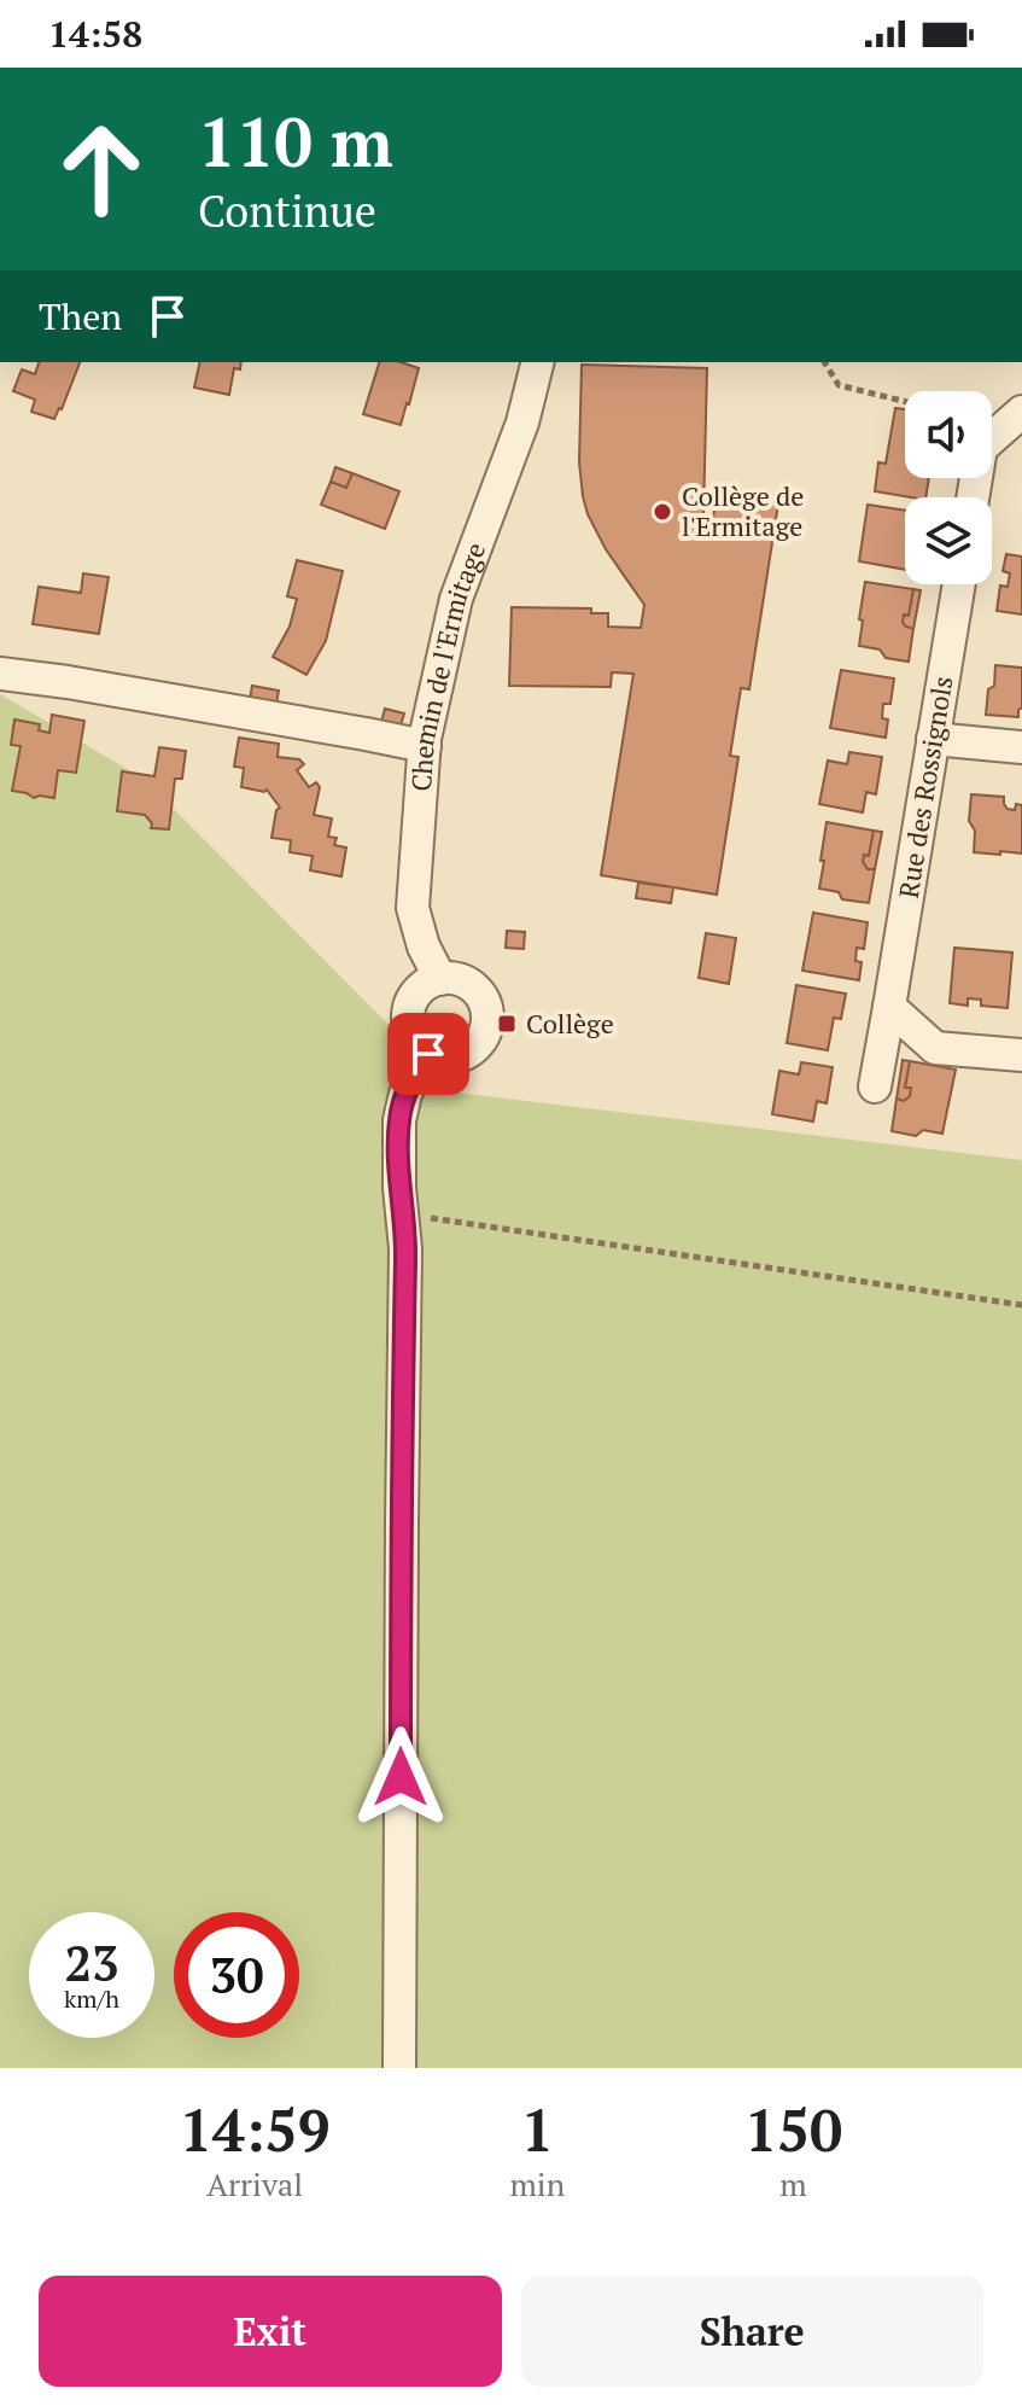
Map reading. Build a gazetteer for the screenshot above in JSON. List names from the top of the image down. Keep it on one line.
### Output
{"streets":{"street":["Chemin de l'Ermitage","Rue des Rossignols"]},"places":{"other":["Collège de l'Ermitage"],"transit":["Collège"]},"page":{"status":"14:58","turn":["110 m","Continue"],"then":"Then","speed":"23 km/h","limit":"30","eta":["14:59","Arrival","1","min","150","m"],"buttons":["Exit","Share"]}}
